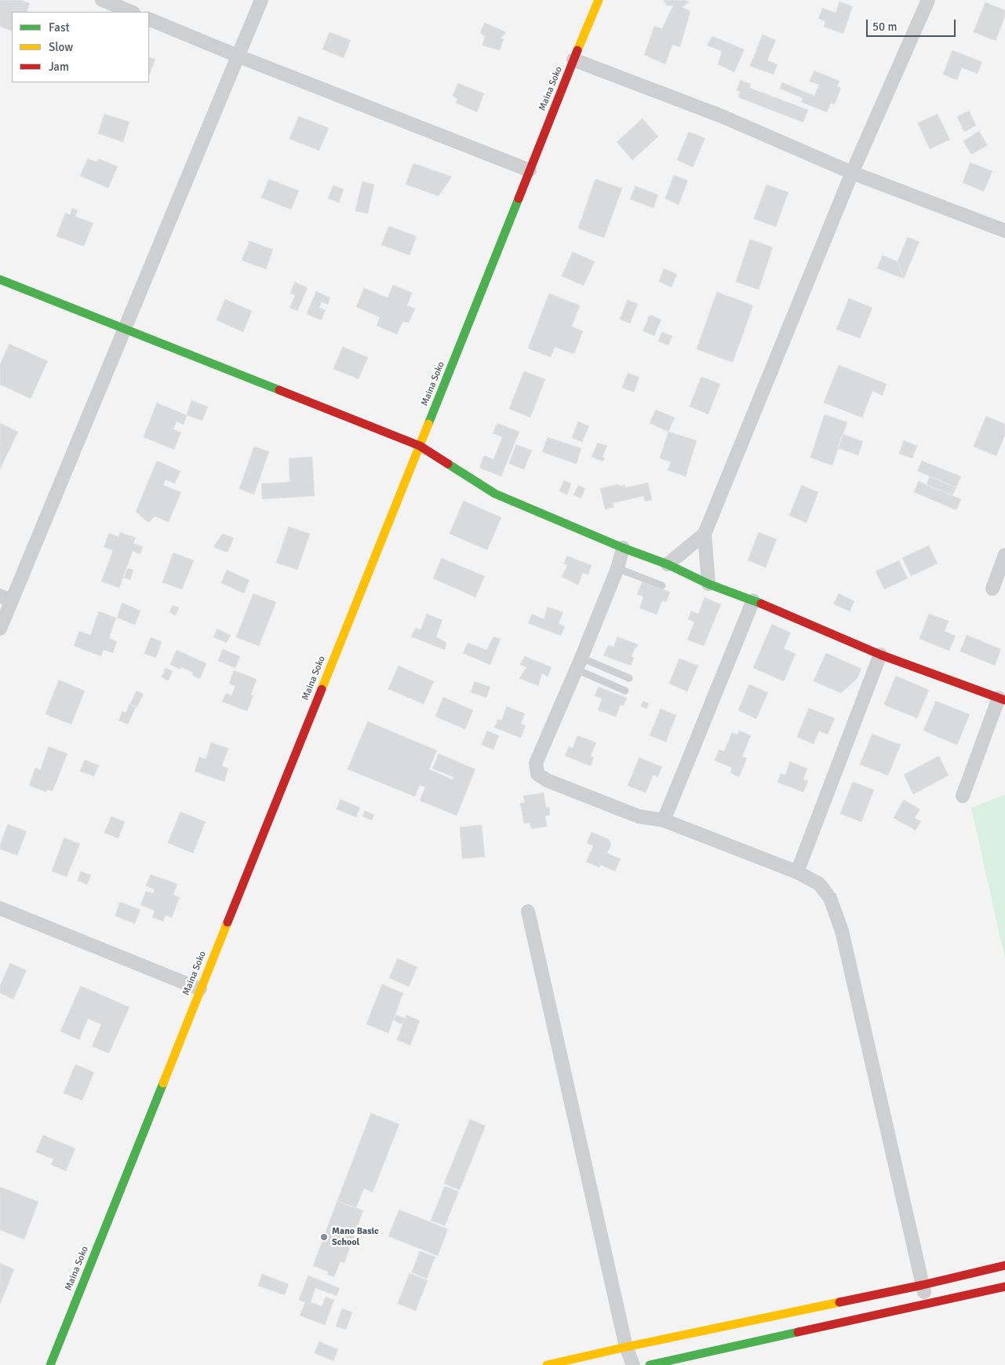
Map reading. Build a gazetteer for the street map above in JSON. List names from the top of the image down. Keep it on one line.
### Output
{"streets":{"street":["Maina Soko"]},"places":["Mano Basic School"],"legend":["Fast","Slow","Jam"],"scale_bar":"50 m"}
